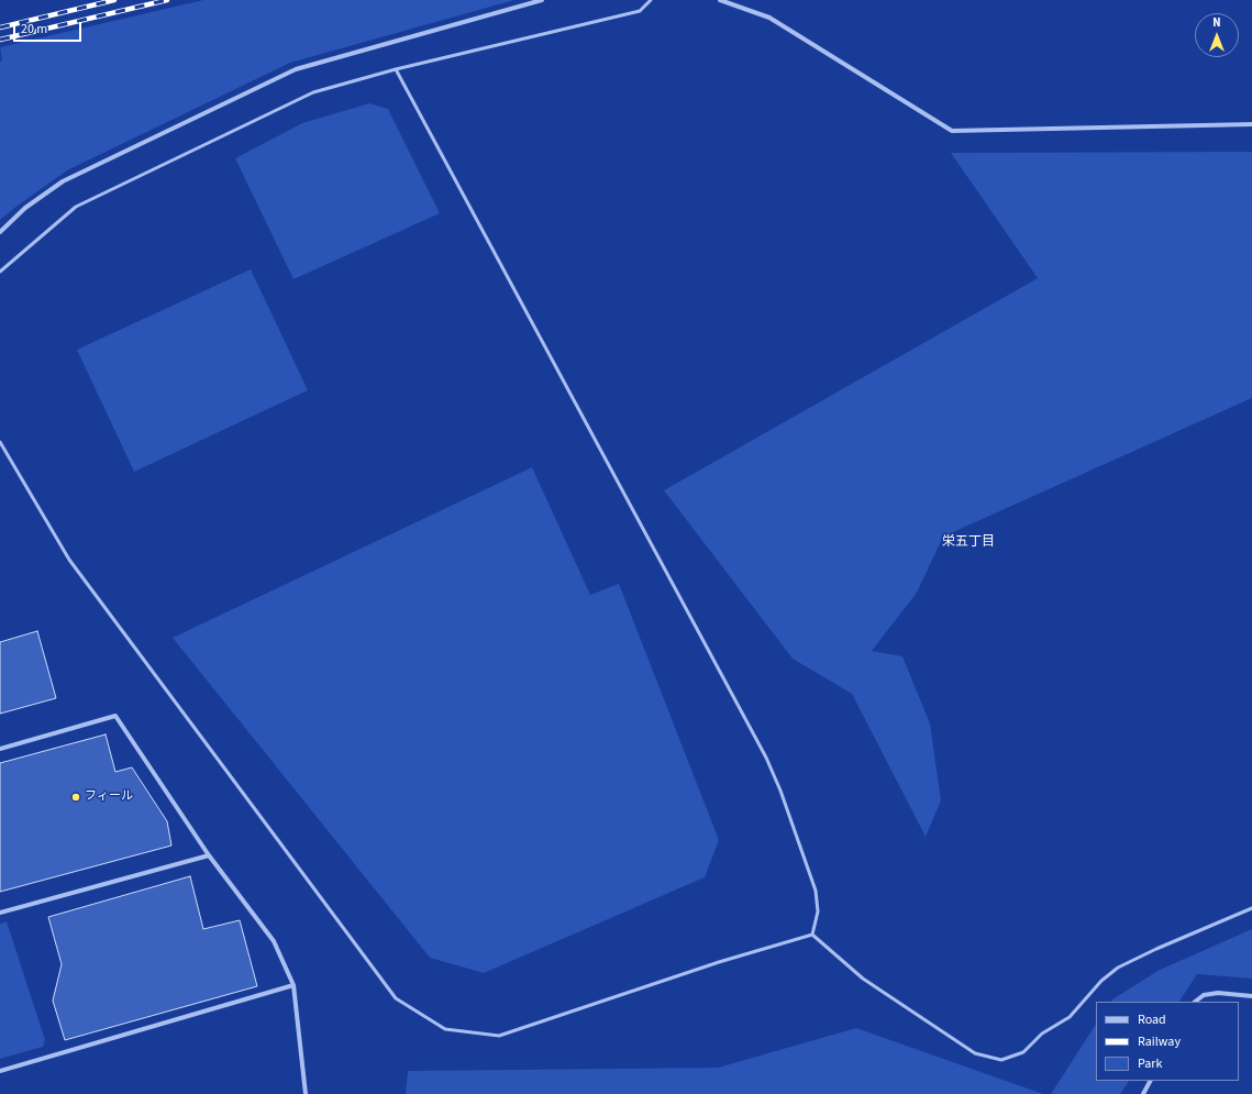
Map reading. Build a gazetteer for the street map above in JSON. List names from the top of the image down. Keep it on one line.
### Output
{"districts":["栄五丁目"],"places":["フィール"],"legend":["Road","Railway","Park"],"scale_bar":"20 m","north":"top"}
